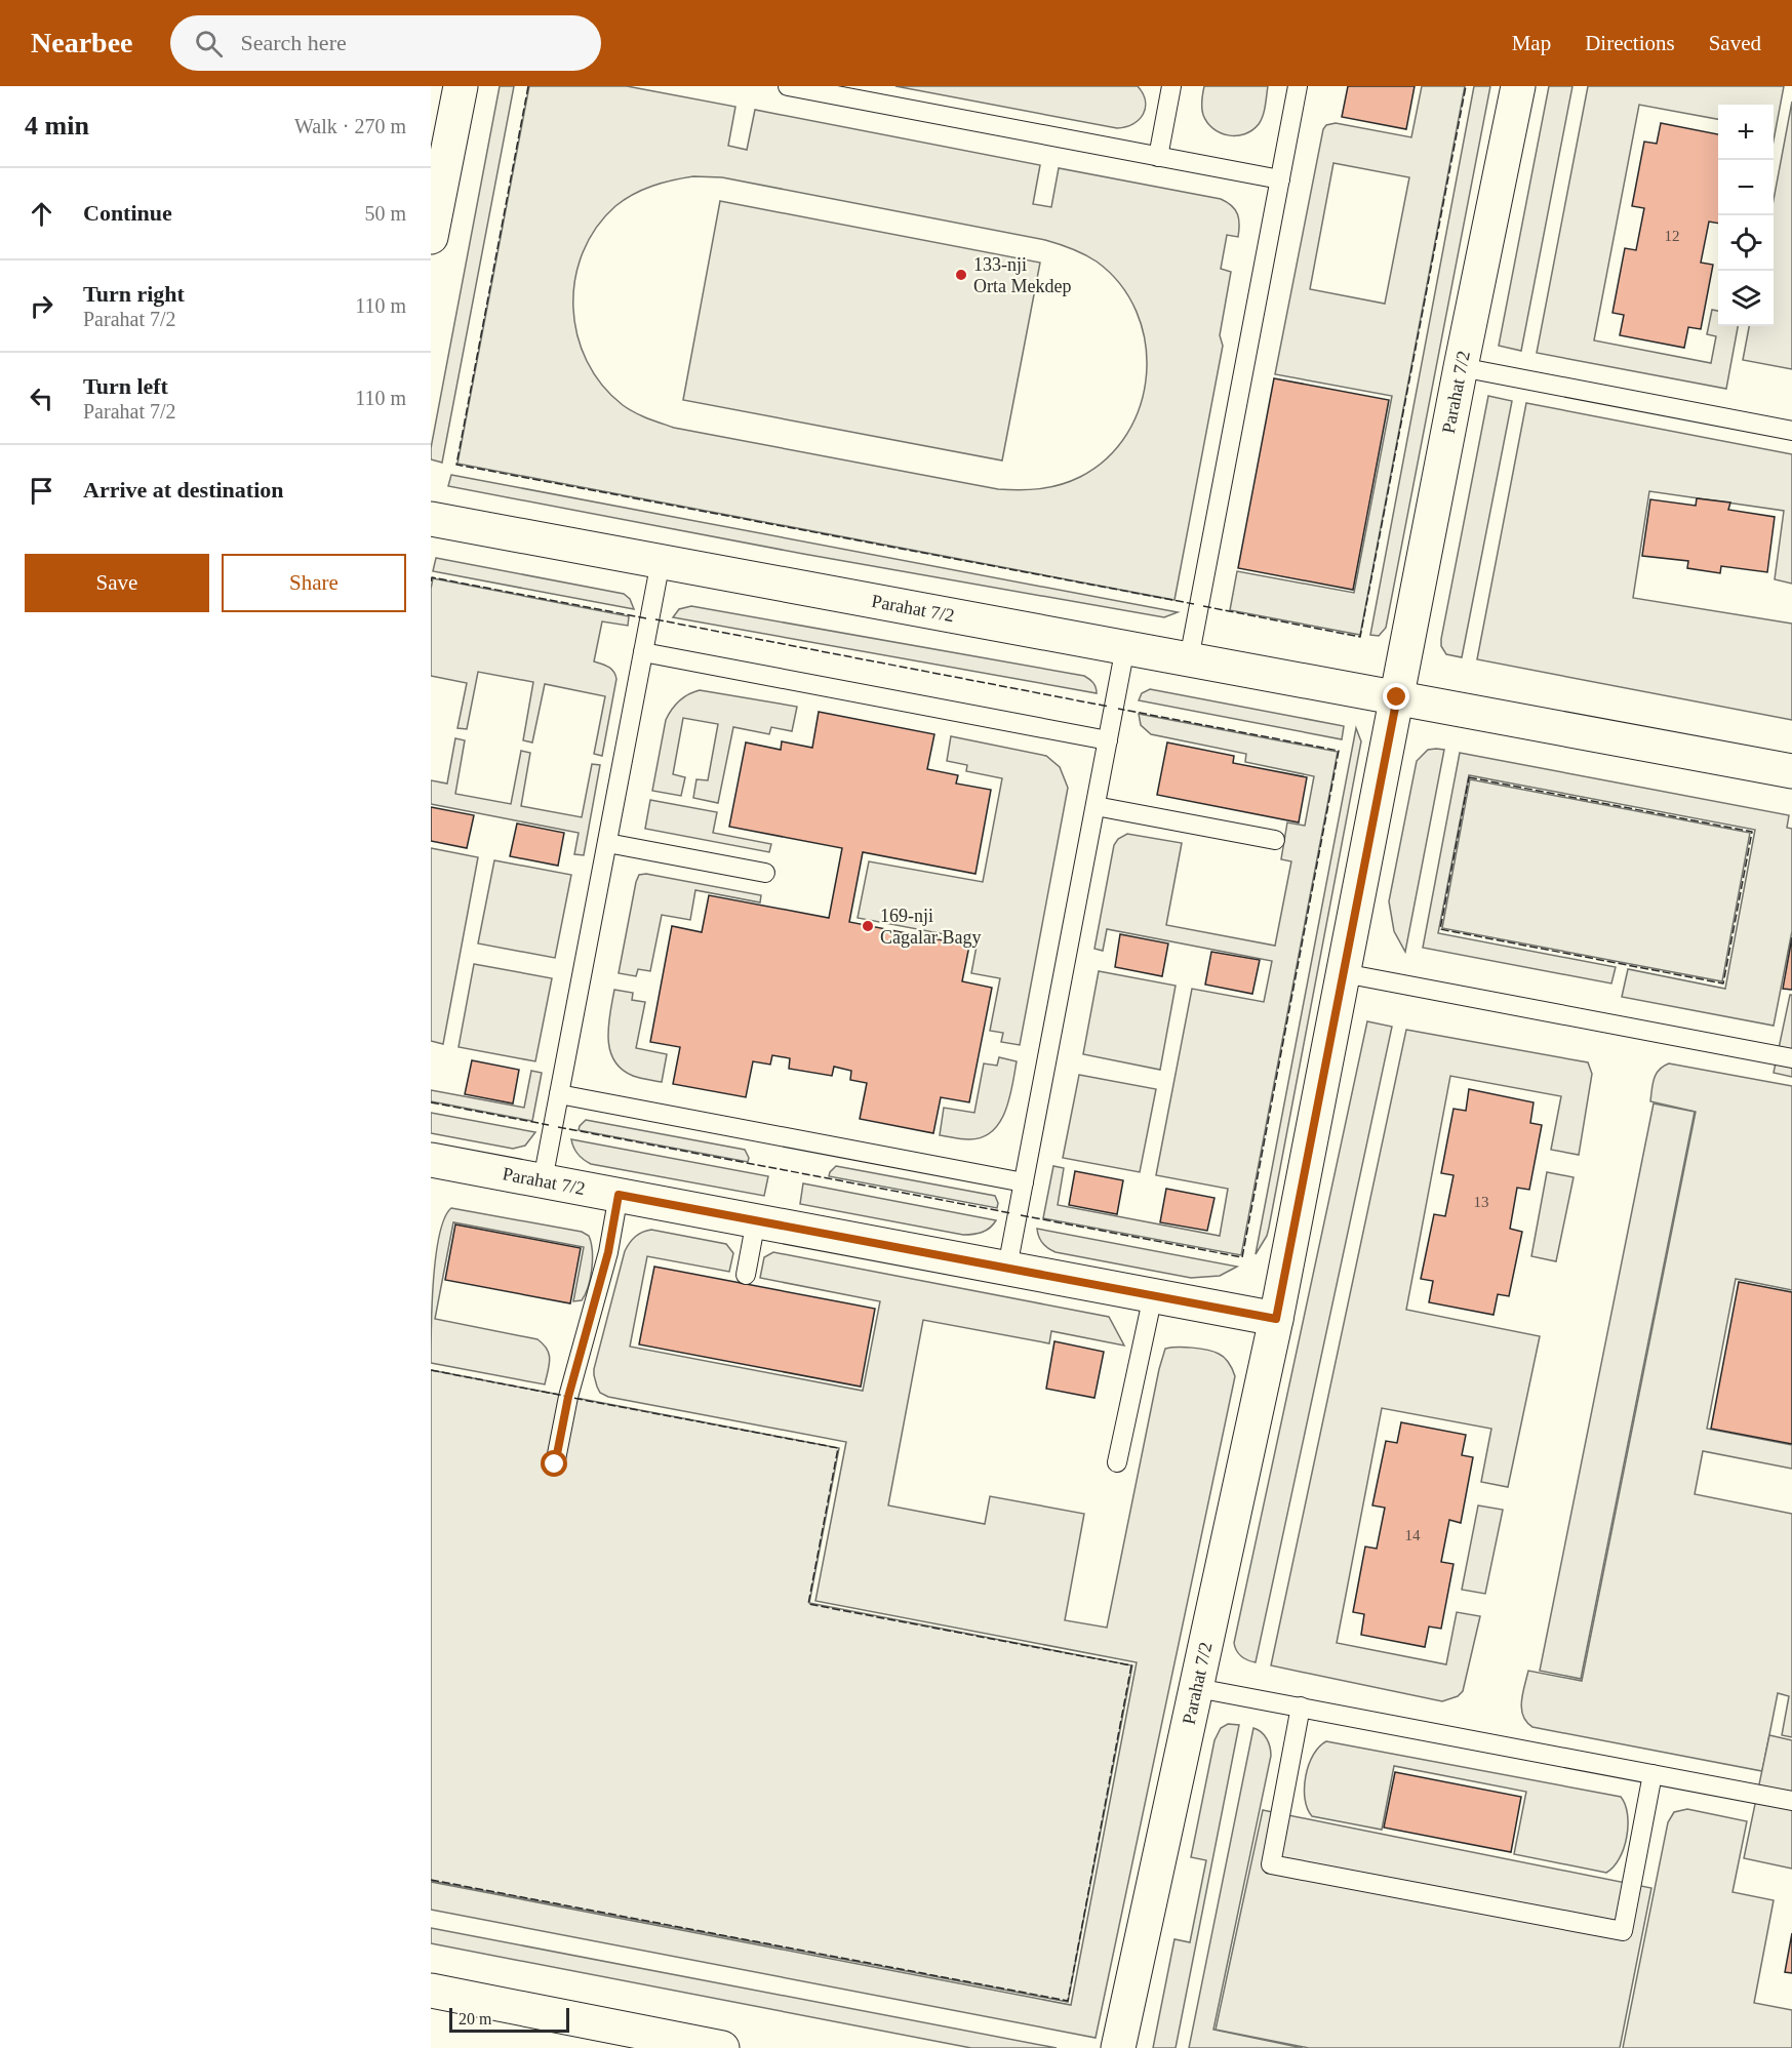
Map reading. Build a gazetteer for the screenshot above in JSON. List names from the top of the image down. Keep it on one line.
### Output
{"streets":{"street":["Parahat 7/2"]},"places":["133-nji Orta Mekdep","169-nji Cagalar Bagy"],"house_numbers":["12","13","14"],"scale_bar":"20 m","page":{"header":"Nearbee","search":"Search here","nav":["Map","Directions","Saved"],"heading":["4 min","Walk · 270 m"],"map_buttons":["+","−"],"list":[["Continue","50 m"],["Turn right","Parahat 7/2","110 m"],["Turn left","Parahat 7/2","110 m"],"Arrive at destination"],"buttons":["Save","Share"],"scale":"20 m"}}
